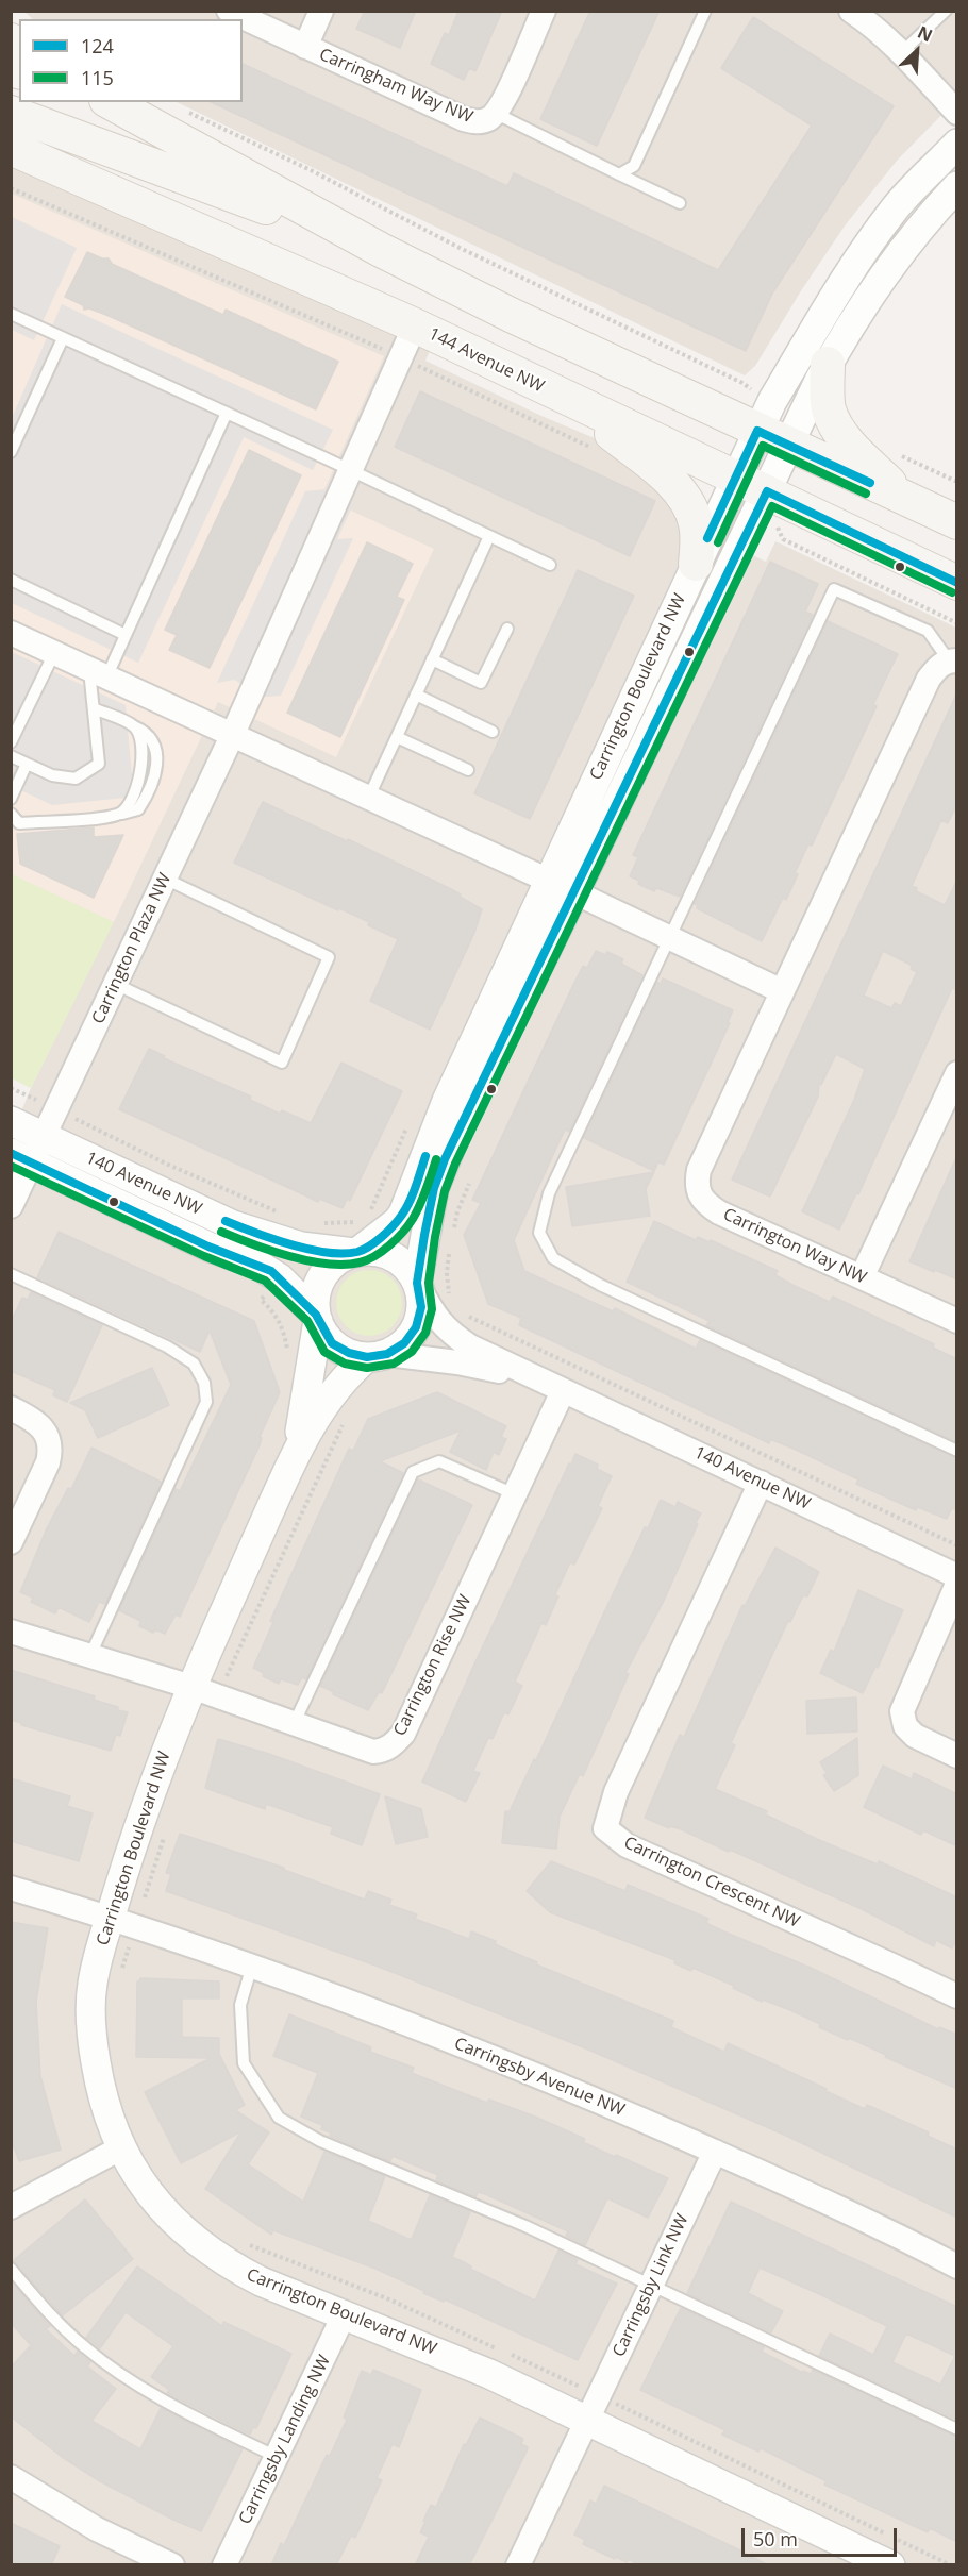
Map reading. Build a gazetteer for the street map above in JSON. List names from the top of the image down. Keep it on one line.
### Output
{"streets":{"main road":["144 Avenue NW"],"street":["Carringham Way NW","Carrington Boulevard NW","Carrington Plaza NW","140 Avenue NW","Carrington Way NW","Carrington Rise NW","Carrington Crescent NW","Carringsby Avenue NW","Carringsby Link NW","Carringsby Landing NW"]},"crossings":[["144 Avenue NW","Carrington Boulevard NW"],["144 Avenue NW","Carrington Plaza NW"],["Carrington Boulevard NW","140 Avenue NW"],["Carrington Boulevard NW","Carrington Rise NW"],["Carrington Boulevard NW","Carringsby Avenue NW"],["Carrington Boulevard NW","Carringsby Link NW"],["Carrington Boulevard NW","Carringsby Landing NW"],["Carrington Plaza NW","140 Avenue NW"],["140 Avenue NW","Carrington Rise NW"],["140 Avenue NW","Carrington Crescent NW"],["Carringsby Avenue NW","Carringsby Link NW"]],"lines":["transit line 124","transit line 115"],"legend":["124","115"],"scale_bar":"50 m","north":"top right"}
